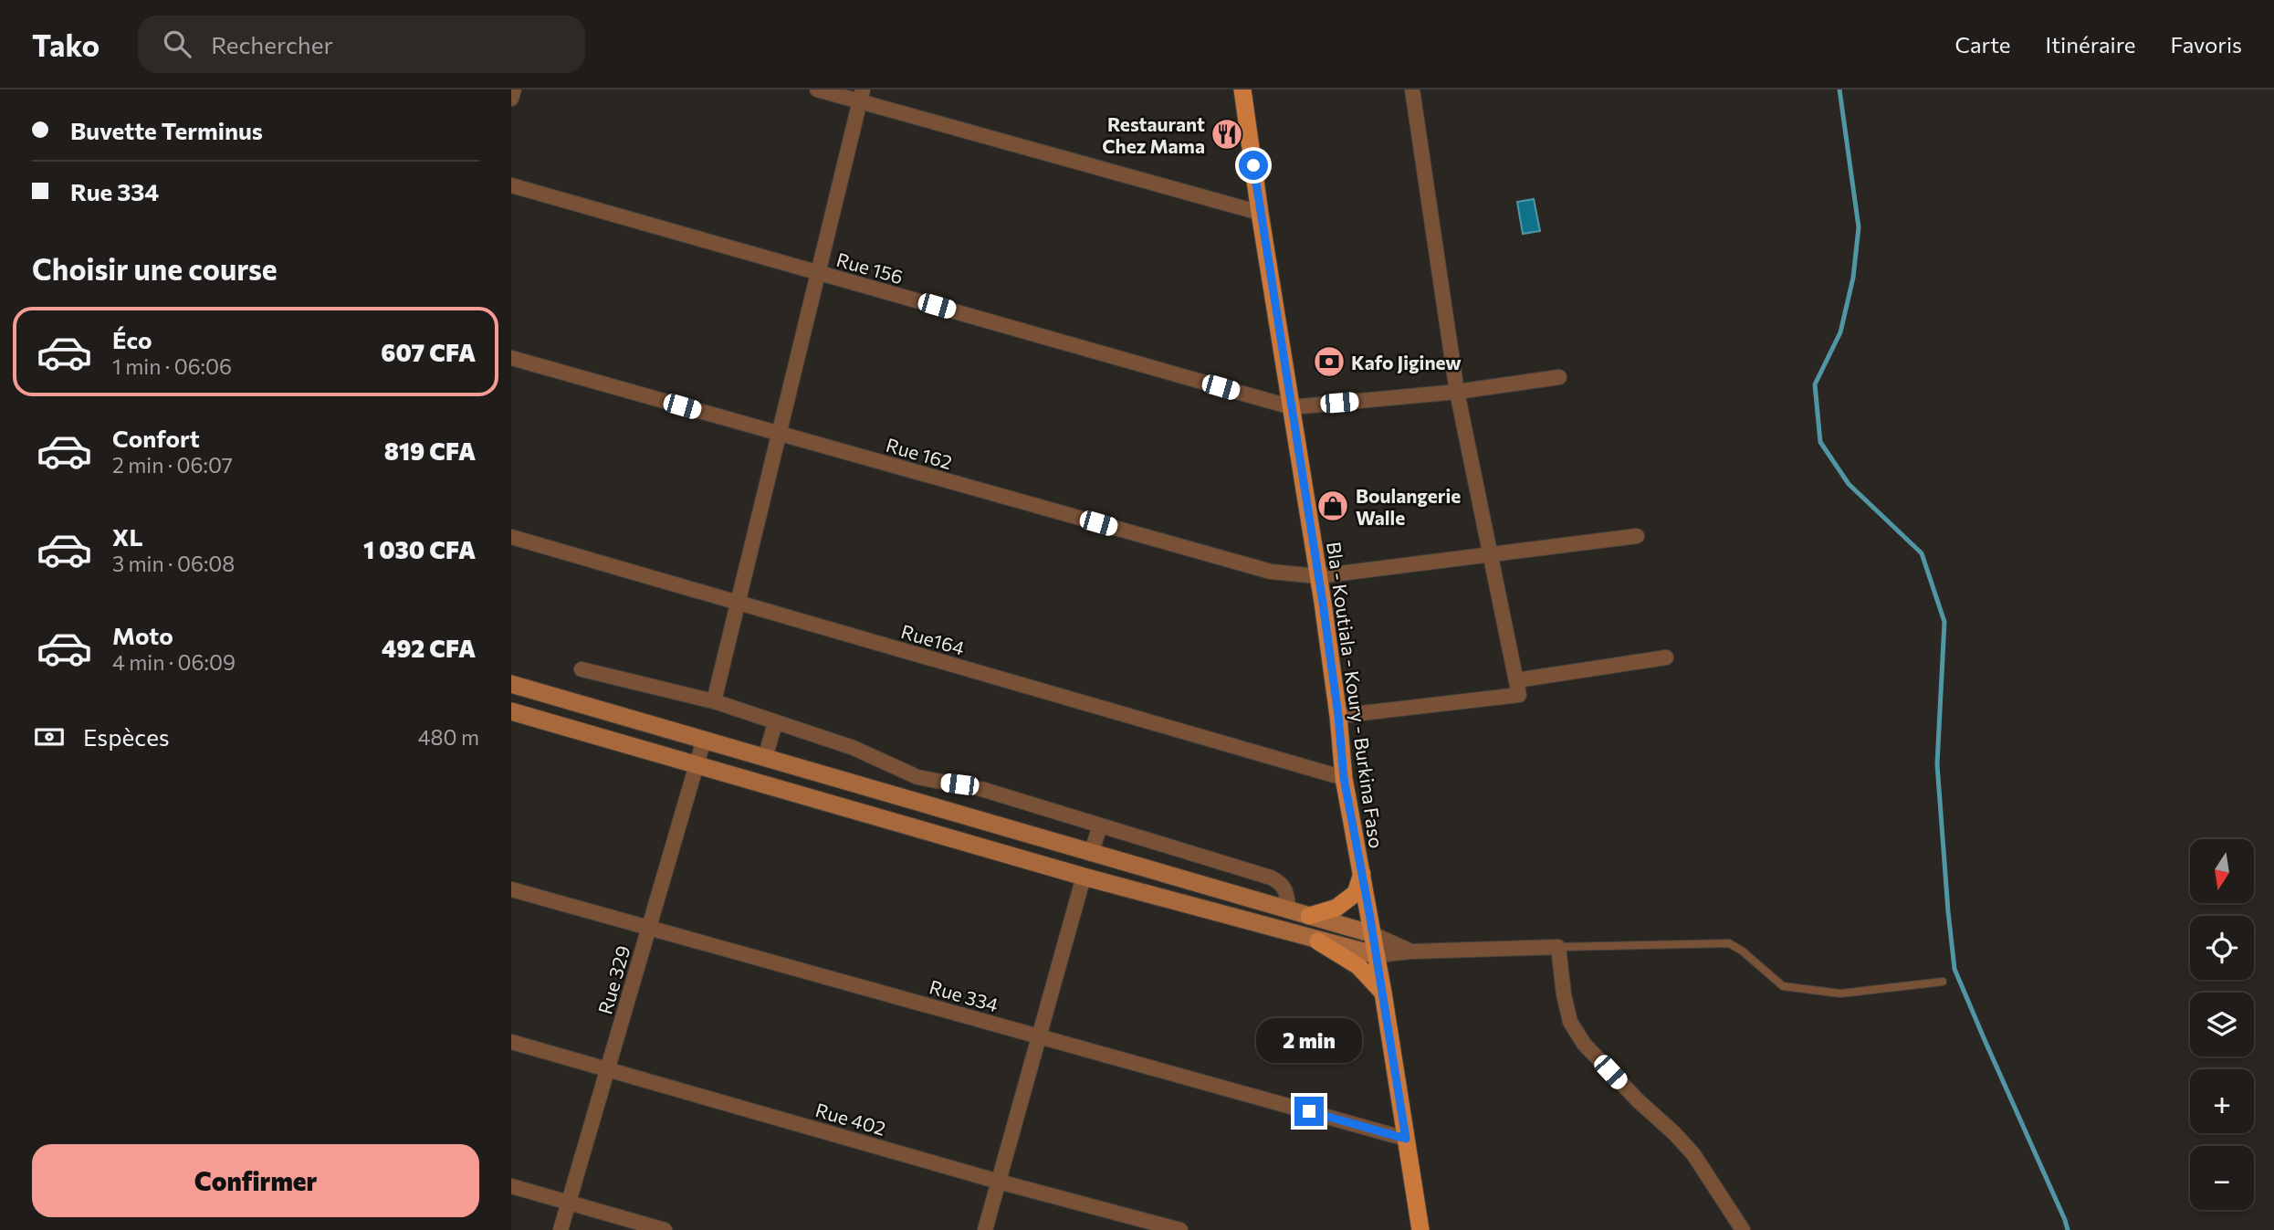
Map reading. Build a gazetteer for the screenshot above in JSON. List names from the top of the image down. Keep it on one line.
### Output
{"streets":{"main road":["Bla - Koutiala - Koury - Burkina Faso"],"street":["Rue 156","Rue 162","Rue164","Rue 329","Rue 334","Rue 402"]},"crossings":[["Rue 156","Bla - Koutiala - Koury - Burkina Faso"],["Rue 162","Bla - Koutiala - Koury - Burkina Faso"],["Rue164","Bla - Koutiala - Koury - Burkina Faso"],["Bla - Koutiala - Koury - Burkina Faso","Rue 334"],["Rue 329","Rue 334"],["Rue 329","Rue 402"]],"places":{"restaurant":["Restaurant Chez Mama"],"bank":["Kafo Jiginew"],"shop":["Boulangerie Walle"]},"north":"bottom","page":{"header":"Tako","search":"Rechercher","nav":["Carte","Itinéraire","Favoris"],"banner":["Buvette Terminus","Rue 334"],"heading":"Choisir une course","list":[{"name":"Éco","note":"1 min · 06:06","value":"607 CFA"},{"name":"Confort","note":"2 min · 06:07","value":"819 CFA"},{"name":"XL","note":"3 min · 06:08","value":"1 030 CFA"},{"name":"Moto","note":"4 min · 06:09","value":"492 CFA"}],"pay":["Espèces","480 m"],"map_buttons":["+","−"],"bubble":"2 min","buttons":"Confirmer"}}
